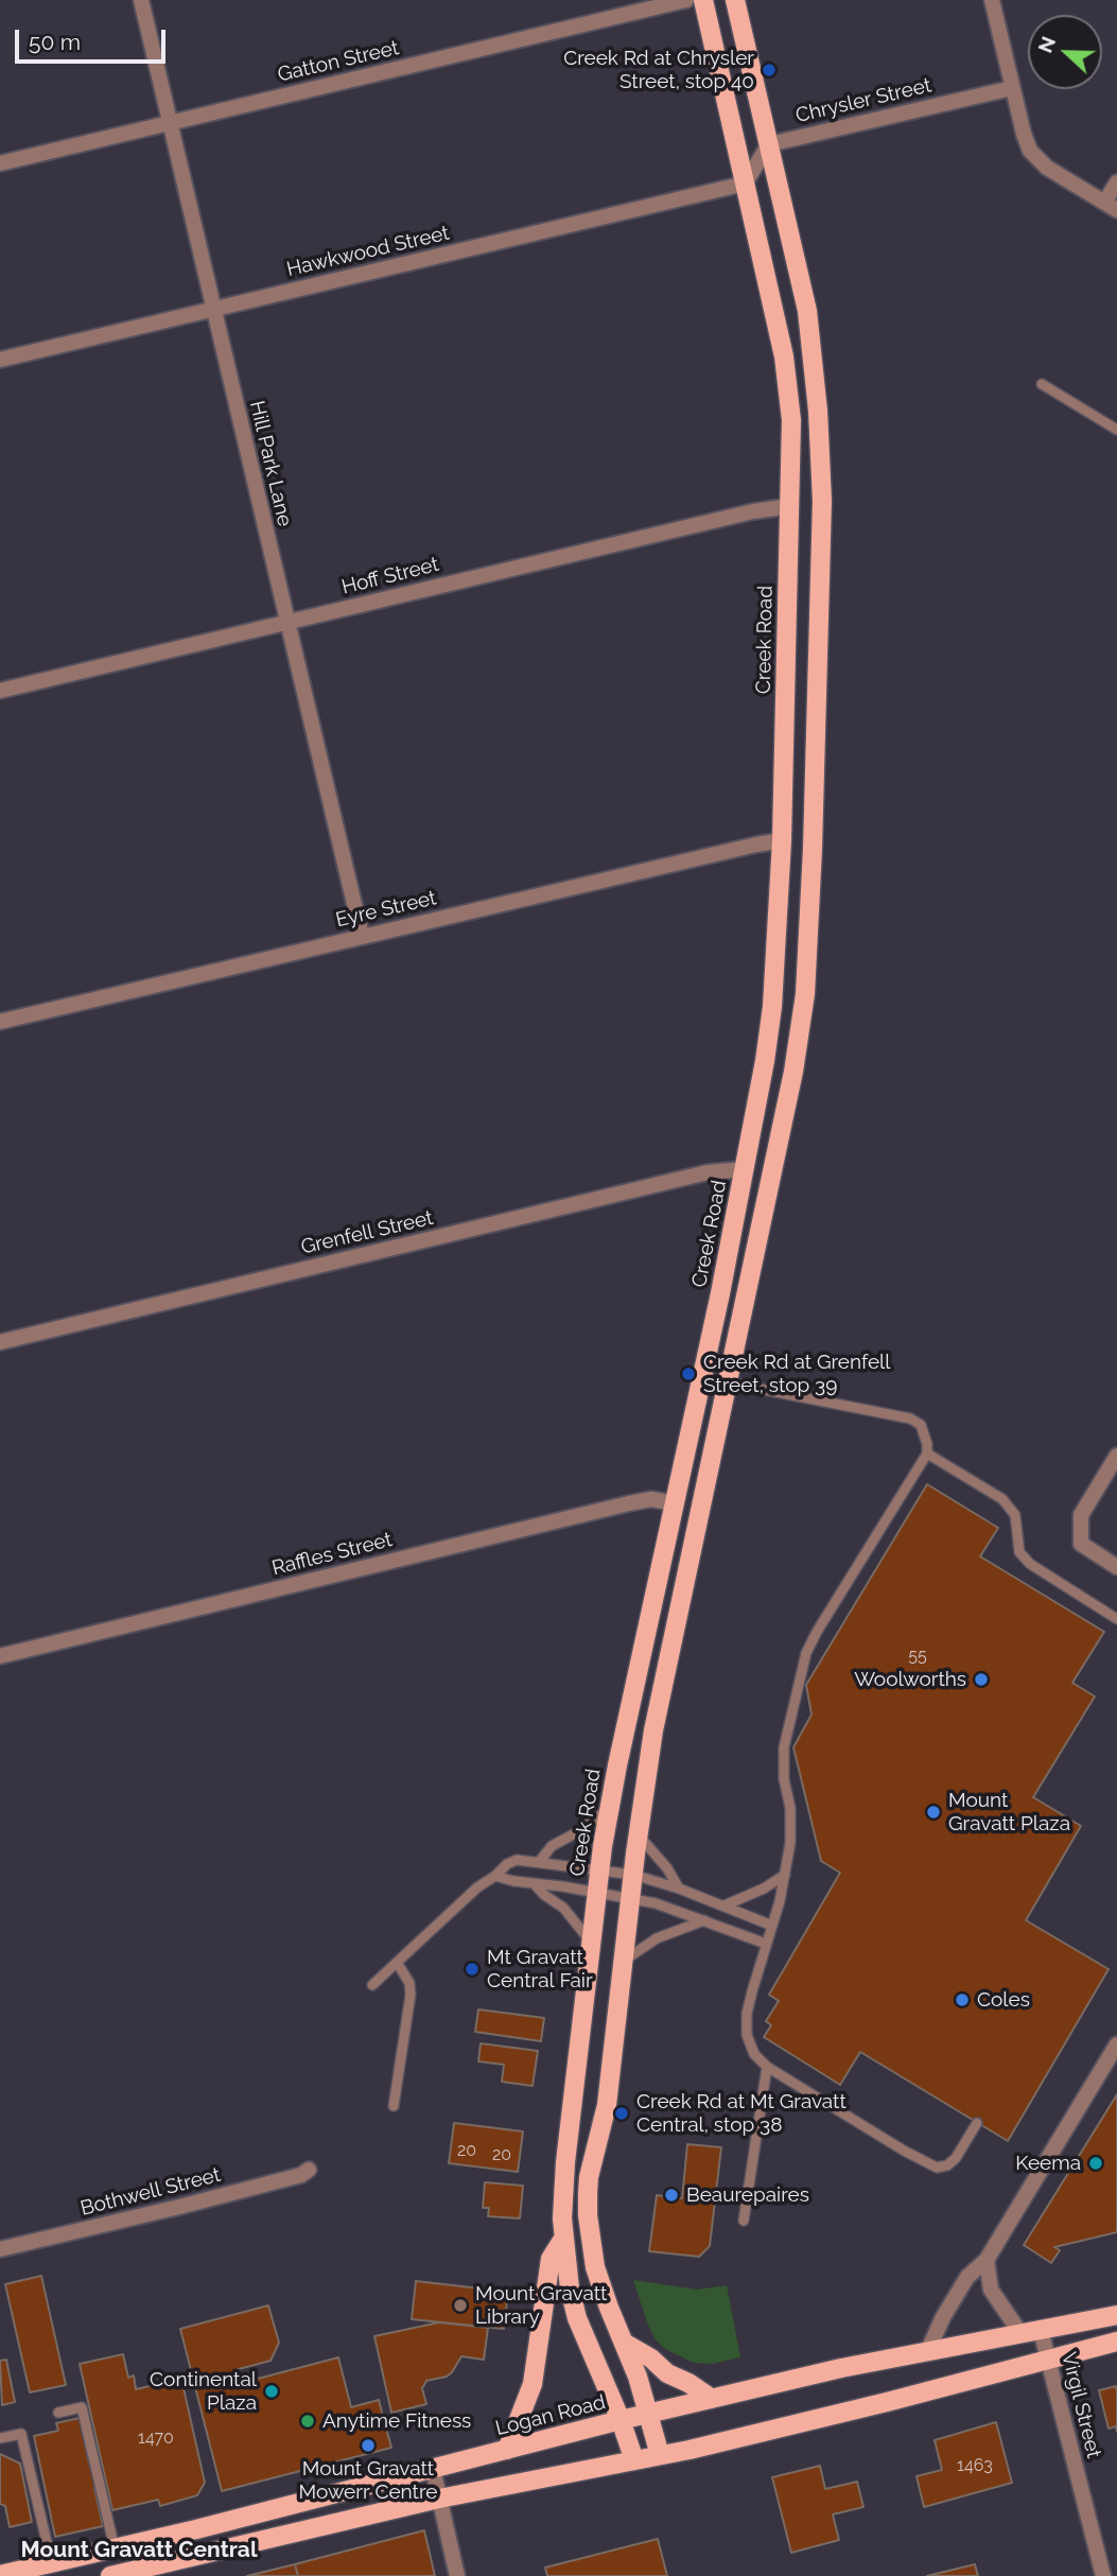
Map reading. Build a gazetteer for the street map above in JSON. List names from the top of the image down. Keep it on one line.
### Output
{"streets":{"main road":["Creek Road","Logan Road"],"street":["Gatton Street","Chrysler Street","Hawkwood Street","Hill Park Lane","Hoff Street","Eyre Street","Grenfell Street","Raffles Street","Bothwell Street","Virgil Street"]},"crossings":[["Gatton Street","Hill Park Lane"],["Hawkwood Street","Hill Park Lane"],["Hawkwood Street","Creek Road"],["Hill Park Lane","Hoff Street"],["Hill Park Lane","Eyre Street"],["Hoff Street","Creek Road"],["Creek Road","Eyre Street"],["Creek Road","Grenfell Street"],["Creek Road","Raffles Street"],["Creek Road","Logan Road"],["Virgil Street","Logan Road"]],"districts":["Mount Gravatt Central"],"places":["Creek Rd at Chrysler Street, stop 40","Creek Rd at Grenfell Street, stop 39","Woolworths","Mount Gravatt Plaza","Mt Gravatt Central Fair","Coles","Creek Rd at Mt Gravatt Central, stop 38","Keema","Beaurepaires","Mount Gravatt Library","Continental Plaza","Anytime Fitness","Mount Gravatt Mowerr Centre"],"house_numbers":["55","20","20","1470","1463"],"scale_bar":"50 m","north":"left"}
